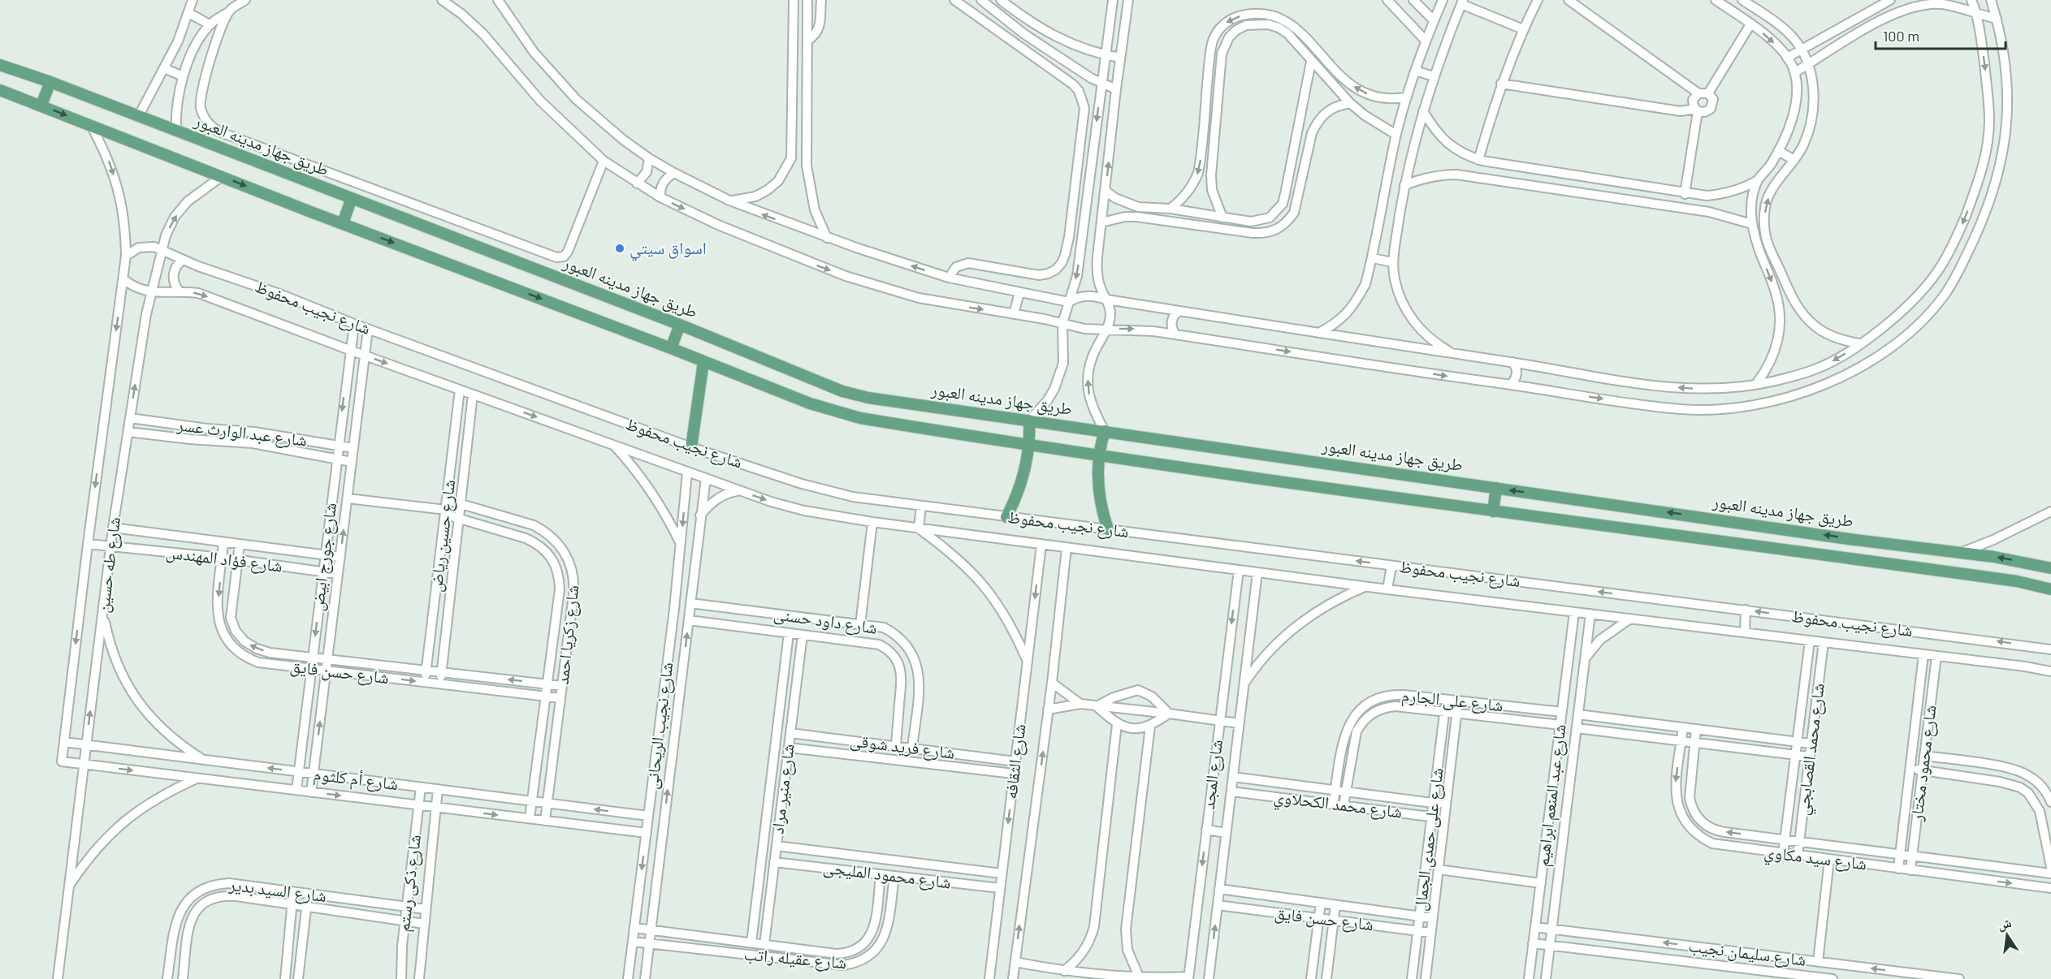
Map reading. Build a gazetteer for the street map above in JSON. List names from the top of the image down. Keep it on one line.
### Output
{"streets":{"main road":["طريق جهاز مدينه العبور"],"street":["شارع نجيب محفوظ","شارع عبد الوارث عسر","شارع حسين رياض","شارع جورج ابيض","شارع فؤاد المهندس","شارع طه حسين","شارع داود حسنى","شارع زكريا احمد","شارع حسن فايق","شارع على الجارم","شارع نجيب الريحانى","شارع فريد شوقى","شارع محمد القصابجي","شارع الثقافه","شارع محمود مختار","شارع المجد","شارع أم كلثوم","شارع منير مراد","شارع عبد المنعم ابراهيم","شارع محمد الكحلاوي","شارع على حمدى الجمال","شارع سيد مكاوي","شارع محمود المليجى","شارع ذكى رستم","شارع السيد بدير","شارع سليمان نجيب","شارع عقيله راتب"]},"crossings":[["شارع نجيب محفوظ","شارع حسين رياض"],["شارع نجيب محفوظ","شارع جورج ابيض"],["شارع نجيب محفوظ","شارع طه حسين"],["شارع نجيب محفوظ","شارع نجيب الريحانى"],["شارع نجيب محفوظ","شارع محمد القصابجي"],["شارع نجيب محفوظ","شارع الثقافه"],["شارع نجيب محفوظ","شارع محمود مختار"],["شارع نجيب محفوظ","شارع المجد"],["شارع نجيب محفوظ","شارع عبد المنعم ابراهيم"],["شارع عبد الوارث عسر","شارع جورج ابيض"],["شارع عبد الوارث عسر","شارع طه حسين"],["شارع حسين رياض","شارع زكريا احمد"],["شارع حسين رياض","شارع حسن فايق"],["شارع جورج ابيض","شارع فؤاد المهندس"],["شارع جورج ابيض","شارع زكريا احمد"],["شارع جورج ابيض","شارع حسن فايق"],["شارع جورج ابيض","شارع أم كلثوم"],["شارع فؤاد المهندس","شارع طه حسين"],["شارع فؤاد المهندس","شارع حسن فايق"],["شارع طه حسين","شارع أم كلثوم"],["شارع داود حسنى","شارع نجيب الريحانى"],["شارع داود حسنى","شارع فريد شوقى"],["شارع داود حسنى","شارع منير مراد"],["شارع زكريا احمد","شارع حسن فايق"],["شارع زكريا احمد","شارع أم كلثوم"],["شارع حسن فايق","شارع المجد"],["شارع حسن فايق","شارع على حمدى الجمال"],["شارع على الجارم","شارع عبد المنعم ابراهيم"],["شارع على الجارم","شارع محمد الكحلاوي"],["شارع على الجارم","شارع على حمدى الجمال"],["شارع نجيب الريحانى","شارع أم كلثوم"],["شارع نجيب الريحانى","شارع عقيله راتب"],["شارع فريد شوقى","شارع الثقافه"],["شارع فريد شوقى","شارع منير مراد"],["شارع محمد القصابجي","شارع سيد مكاوي"],["شارع الثقافه","شارع محمود المليجى"],["شارع محمود مختار","شارع سيد مكاوي"],["شارع المجد","شارع محمد الكحلاوي"],["شارع أم كلثوم","شارع ذكى رستم"],["شارع منير مراد","شارع محمود المليجى"],["شارع منير مراد","شارع عقيله راتب"],["شارع عبد المنعم ابراهيم","شارع سليمان نجيب"],["شارع محمد الكحلاوي","شارع على حمدى الجمال"],["شارع محمود المليجى","شارع عقيله راتب"],["شارع ذكى رستم","شارع السيد بدير"]],"places":["اسواق سيتي"],"scale_bar":"100 m","north":"top"}
